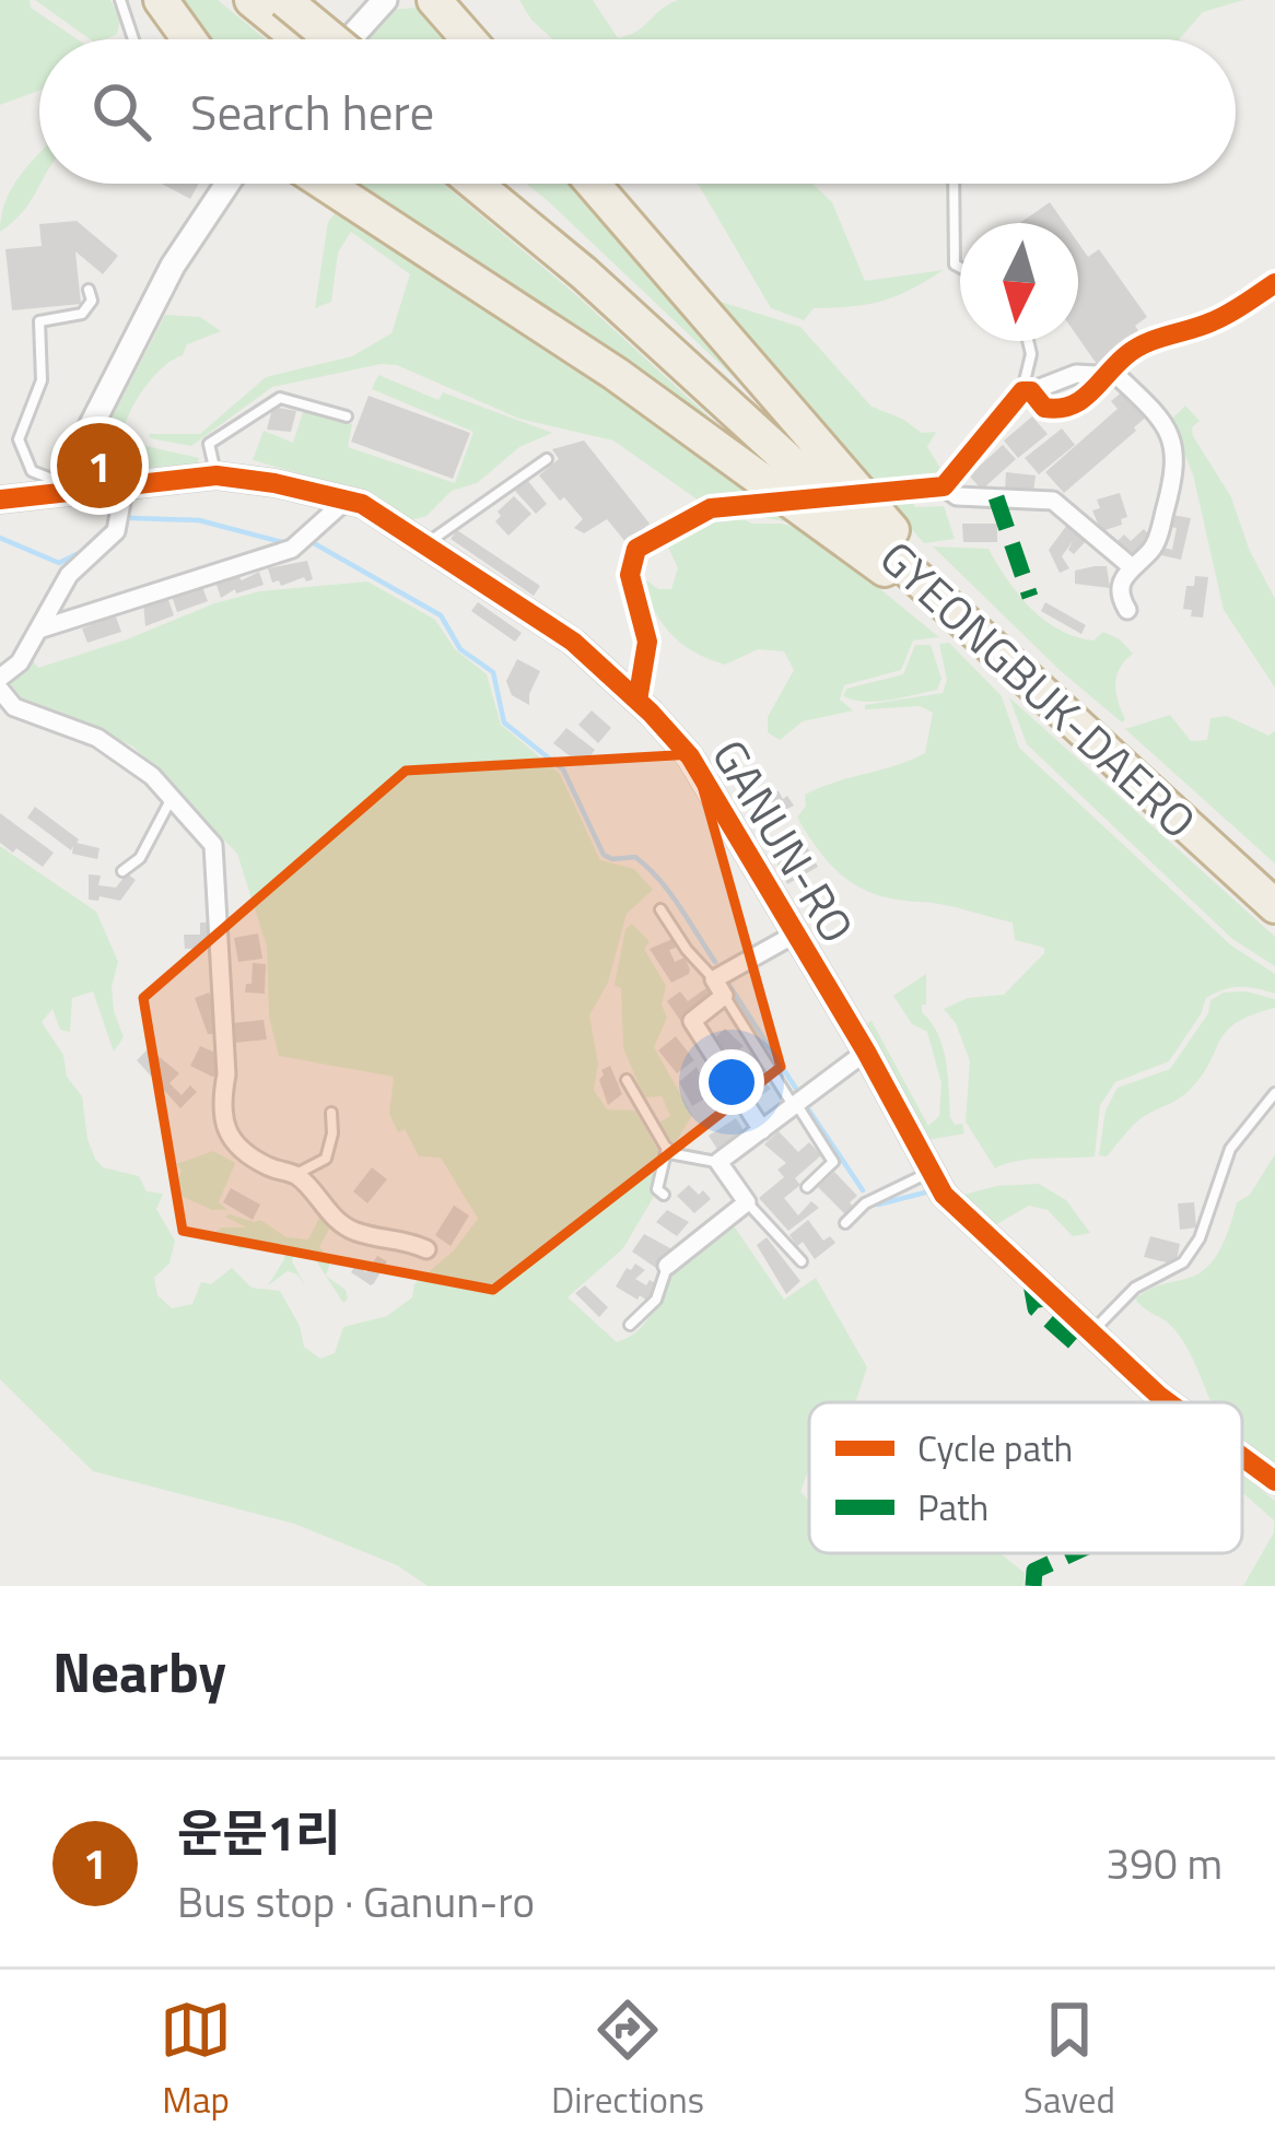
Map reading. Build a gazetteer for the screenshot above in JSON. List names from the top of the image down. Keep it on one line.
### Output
{"streets":{"highway":["GYEONGBUK-DAERO"],"street":["GANUN-RO"]},"legend":["Cycle path","Path"],"north":"bottom","page":{"search":"Search here","pins":"1","heading":"Nearby","list":[{"mark":"1","name":"운문1리","note":"Bus stop · Ganun-ro","value":"390 m"}],"nav":["Map","Directions","Saved"]}}
